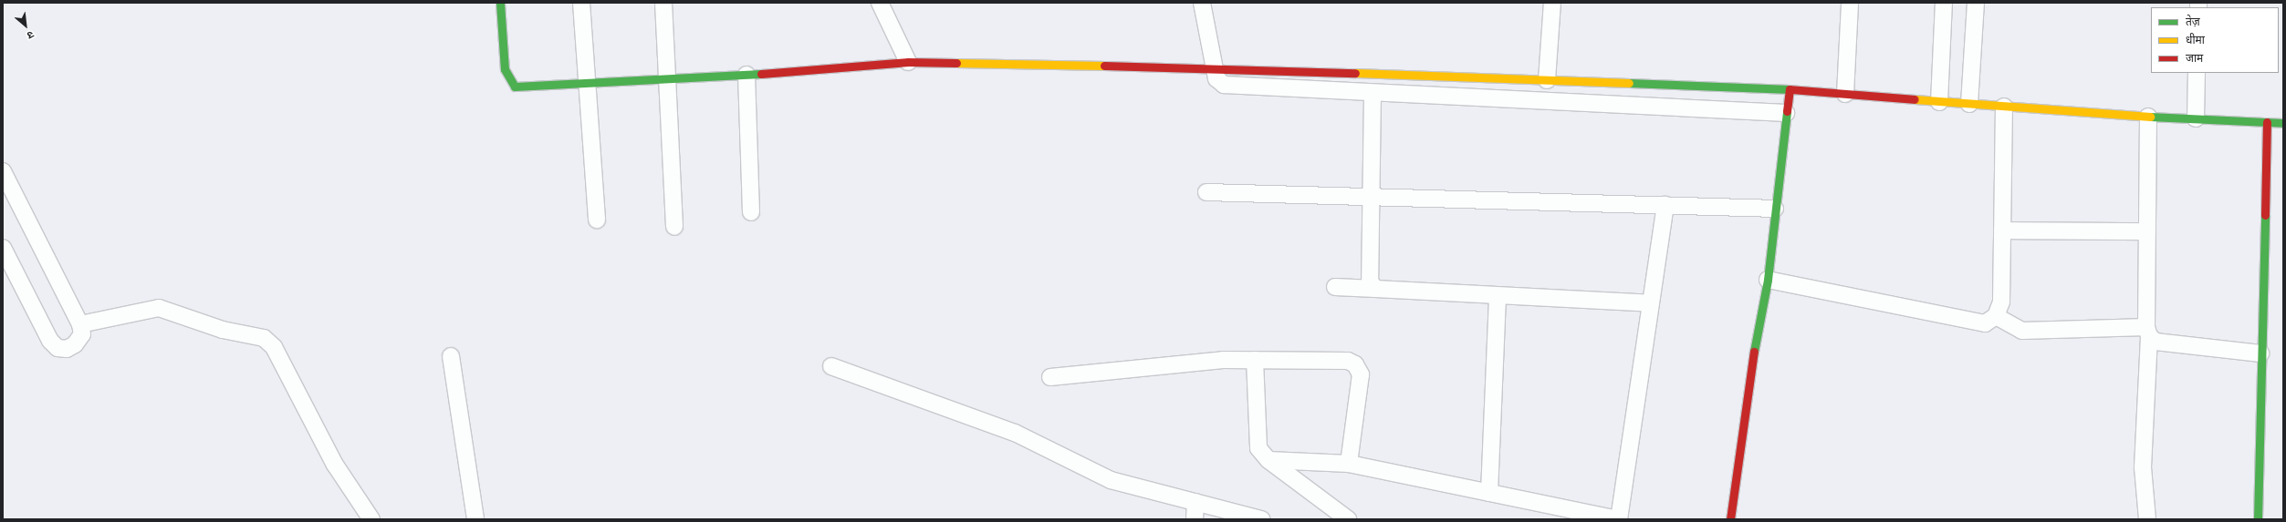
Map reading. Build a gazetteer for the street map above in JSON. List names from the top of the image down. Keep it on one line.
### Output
{"legend":["तेज़","धीमा","जाम"],"north":"bottom right"}
